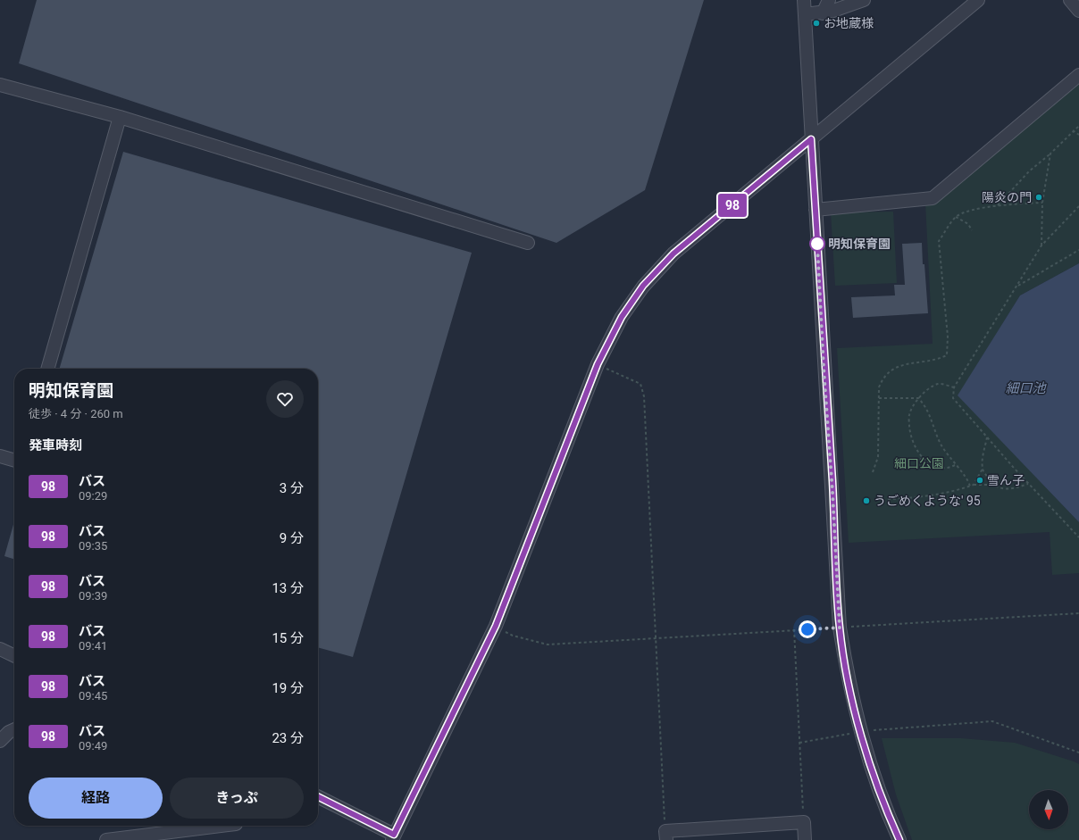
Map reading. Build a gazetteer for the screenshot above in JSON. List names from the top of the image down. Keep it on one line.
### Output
{"water":["細口池"],"parks":["細口公園"],"places":["お地蔵様","陽炎の門","明知保育園","雪ん子","うごめくような' 95"],"lines":["bus line 98"],"north":"bottom","page":{"on_map":"98","heading":[["明知保育園","徒歩 · 4 分 · 260 m"],"発車時刻"],"list":[{"mark":"98","name":"バス","note":"09:29","value":"3 分"},{"mark":"98","name":"バス","note":"09:35","value":"9 分"},{"mark":"98","name":"バス","note":"09:39","value":"13 分"},{"mark":"98","name":"バス","note":"09:41","value":"15 分"},{"mark":"98","name":"バス","note":"09:45","value":"19 分"},{"mark":"98","name":"バス","note":"09:49","value":"23 分"}],"buttons":["経路","きっぷ"]}}
